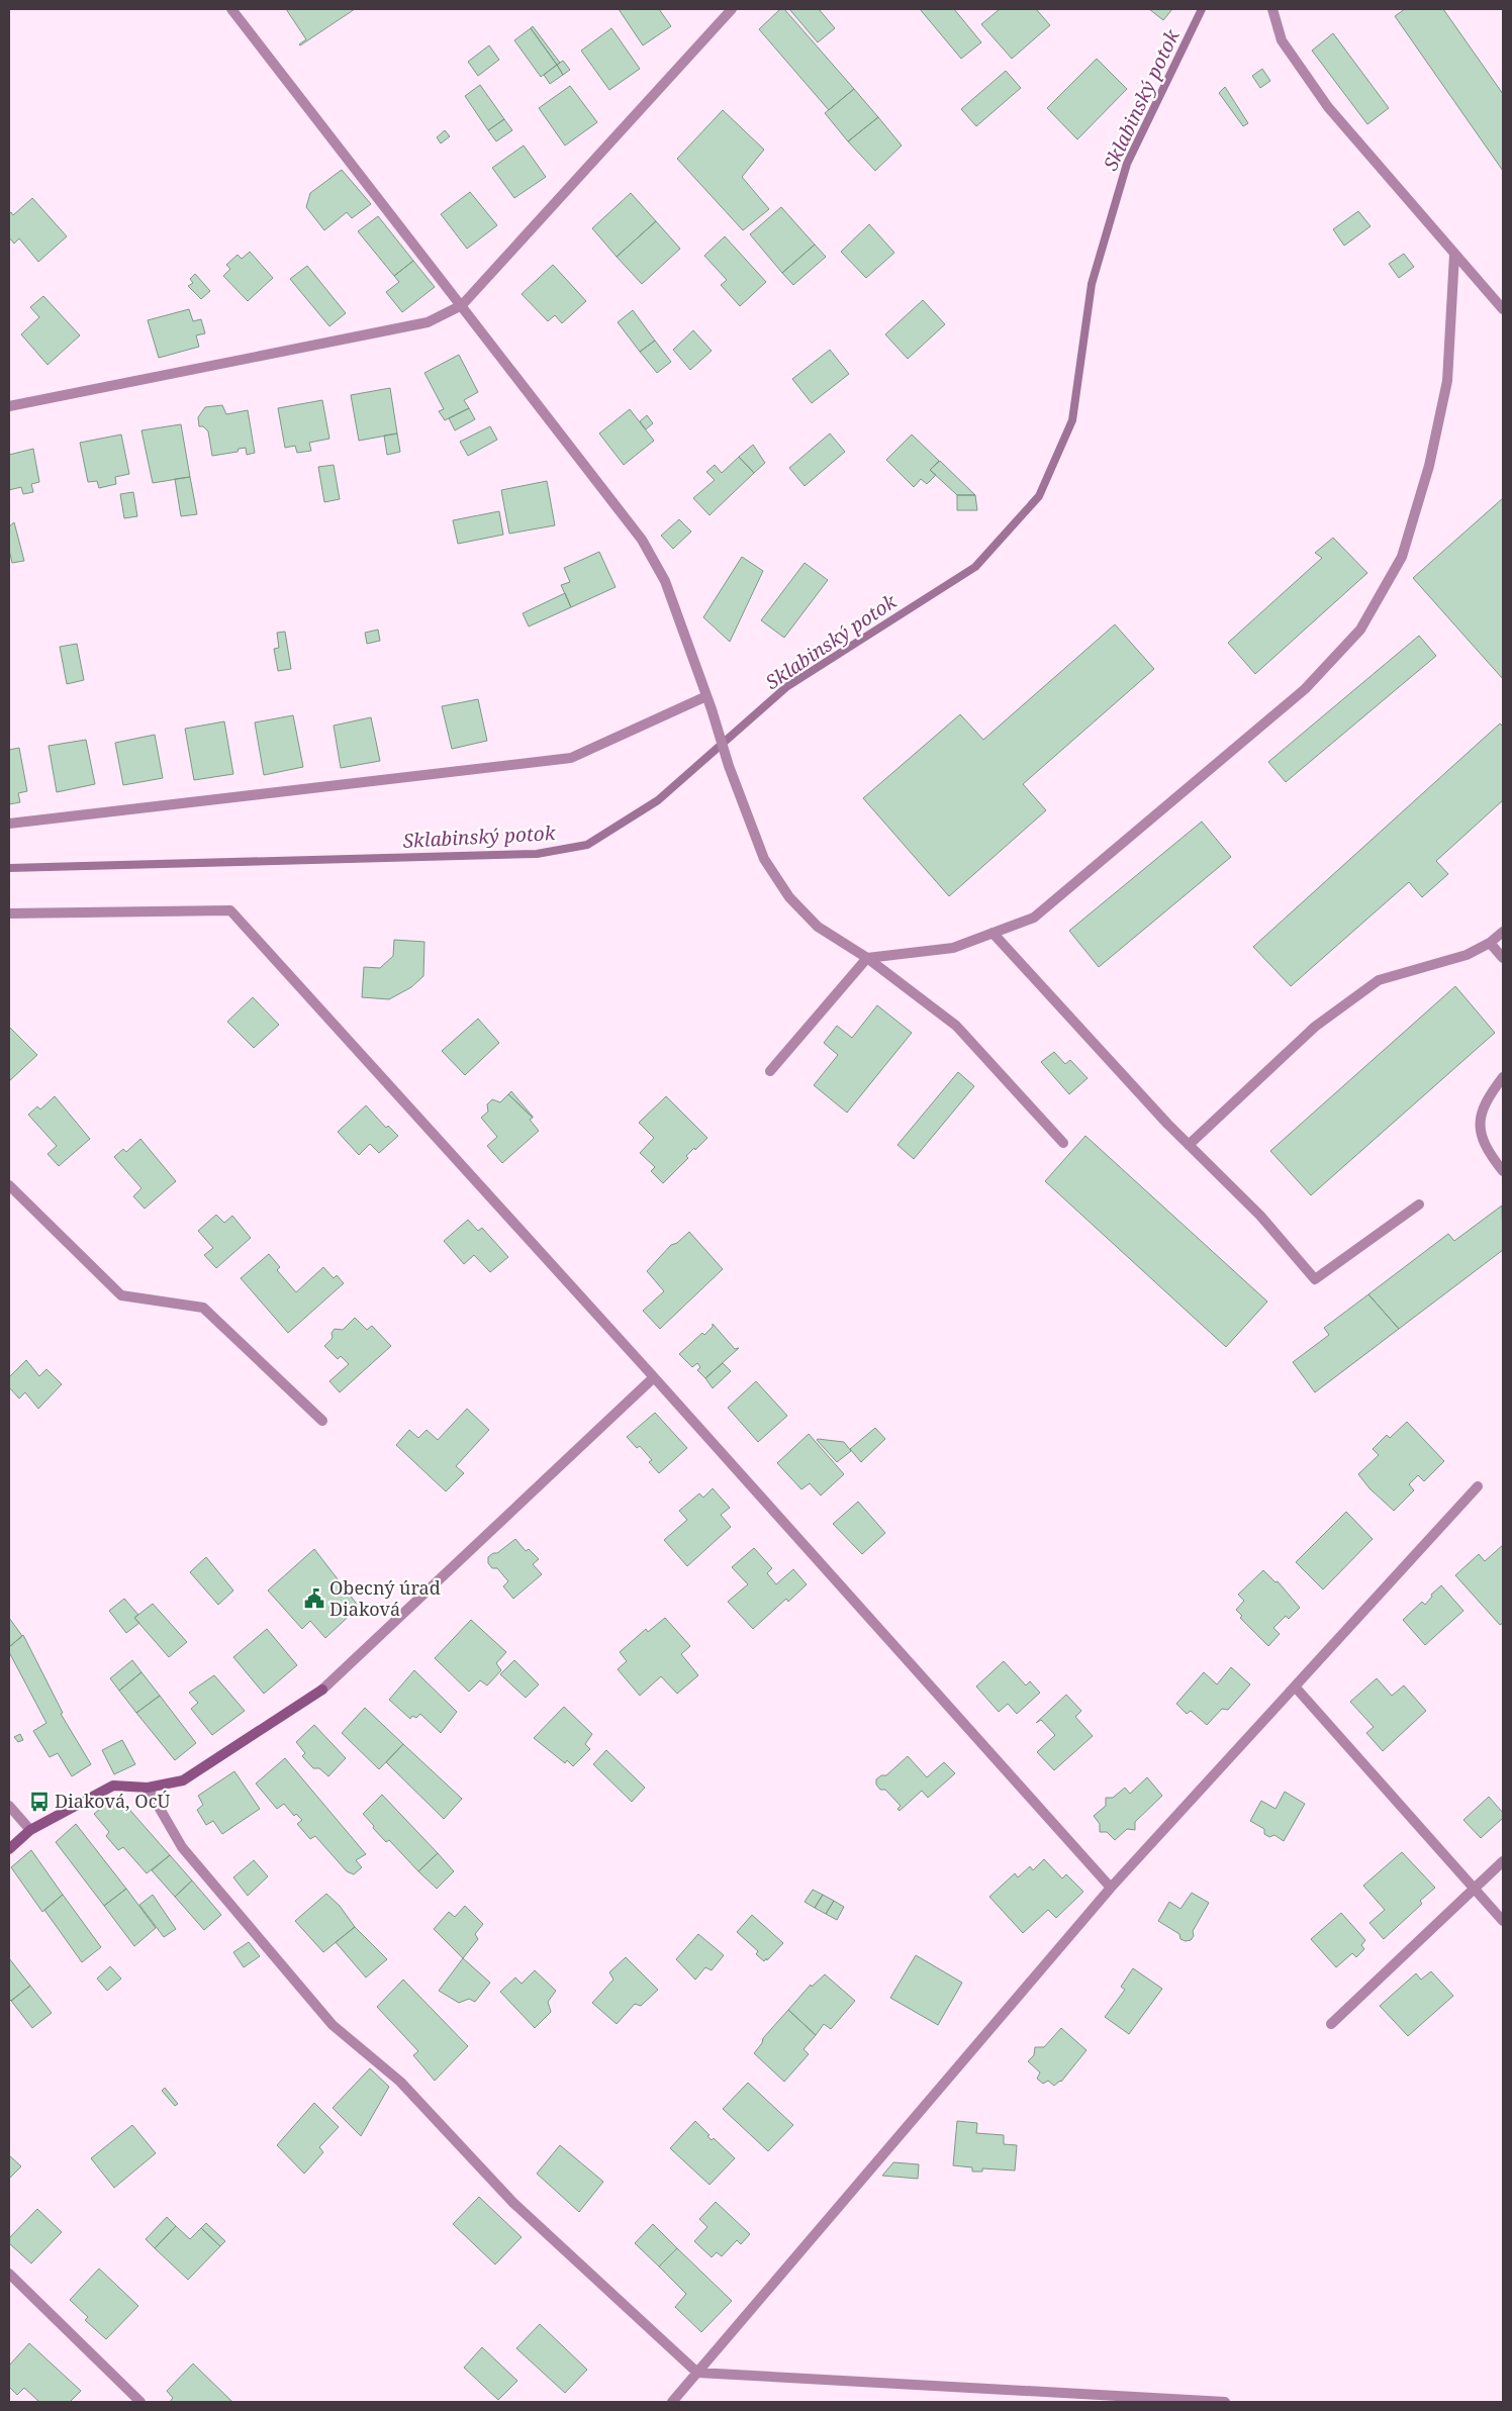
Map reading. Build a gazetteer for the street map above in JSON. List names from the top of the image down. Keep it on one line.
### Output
{"water":["Sklabinský potok"],"places":{"public building":["Obecný úrad Diaková"],"bus stop":["Diaková, OcÚ"]}}
